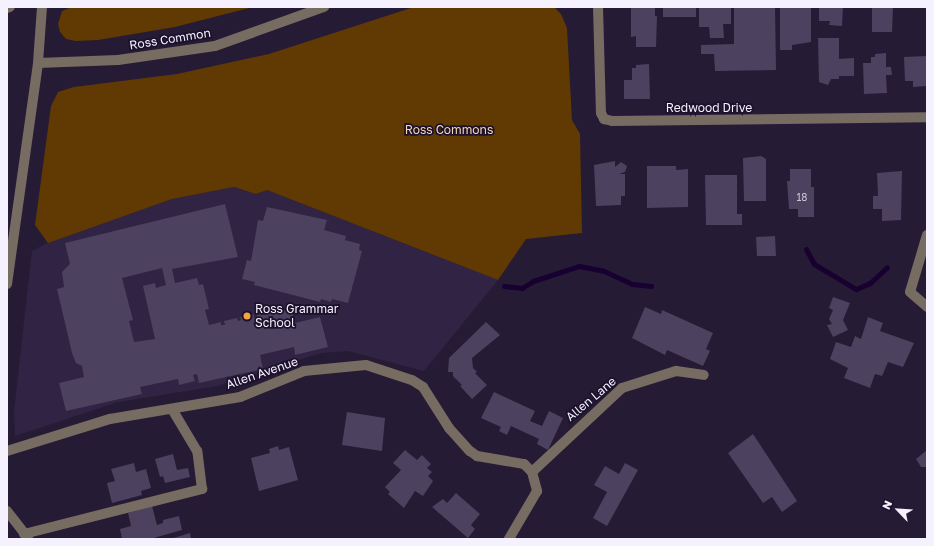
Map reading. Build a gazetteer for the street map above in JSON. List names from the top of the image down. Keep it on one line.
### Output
{"streets":{"street":["Ross Common","Redwood Drive","Allen Avenue","Allen Lane"]},"crossings":[["Allen Avenue","Allen Lane"]],"parks":["Ross Commons"],"places":["Ross Grammar School"],"house_numbers":["18"],"north":"top left"}
